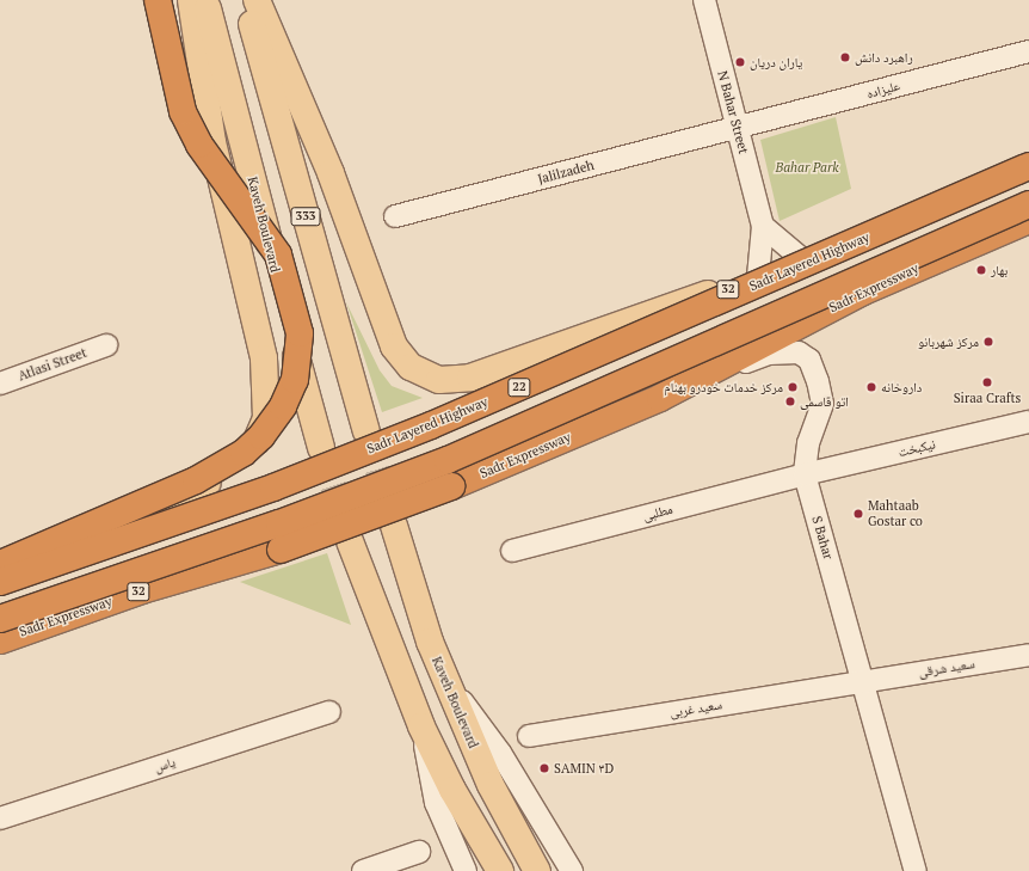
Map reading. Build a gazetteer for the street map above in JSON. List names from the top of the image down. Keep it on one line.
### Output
{"streets":{"highway":["Sadr Layered Highway","Sadr Expressway","32","22"],"main road":["333","Kaveh Boulevard"],"street":["علیزاده","N Bahar Street","Jalilzadeh","Atlasi Street","نیکبخت","مطلبی","S Bahar","سعید شرقی","سعید غربی","یاس"]},"crossings":[["علیزاده","N Bahar Street"],["علیزاده","Jalilzadeh"],["N Bahar Street","Jalilzadeh"],["N Bahar Street","32"],["Sadr Layered Highway","32"],["Sadr Expressway","S Bahar"],["نیکبخت","مطلبی"],["نیکبخت","S Bahar"],["مطلبی","S Bahar"],["S Bahar","سعید شرقی"],["S Bahar","سعید غربی"],["سعید شرقی","سعید غربی"]],"parks":["Bahar Park"],"places":["راهبرد دانش","یاران دریان","بهار","مرکز شهربانو","Siraa Crafts","مرکز خدمات خودرو بهنام","داروخانه","اتو قاسمی","Mahtaab Gostar co","SAMIN ۳D"]}
